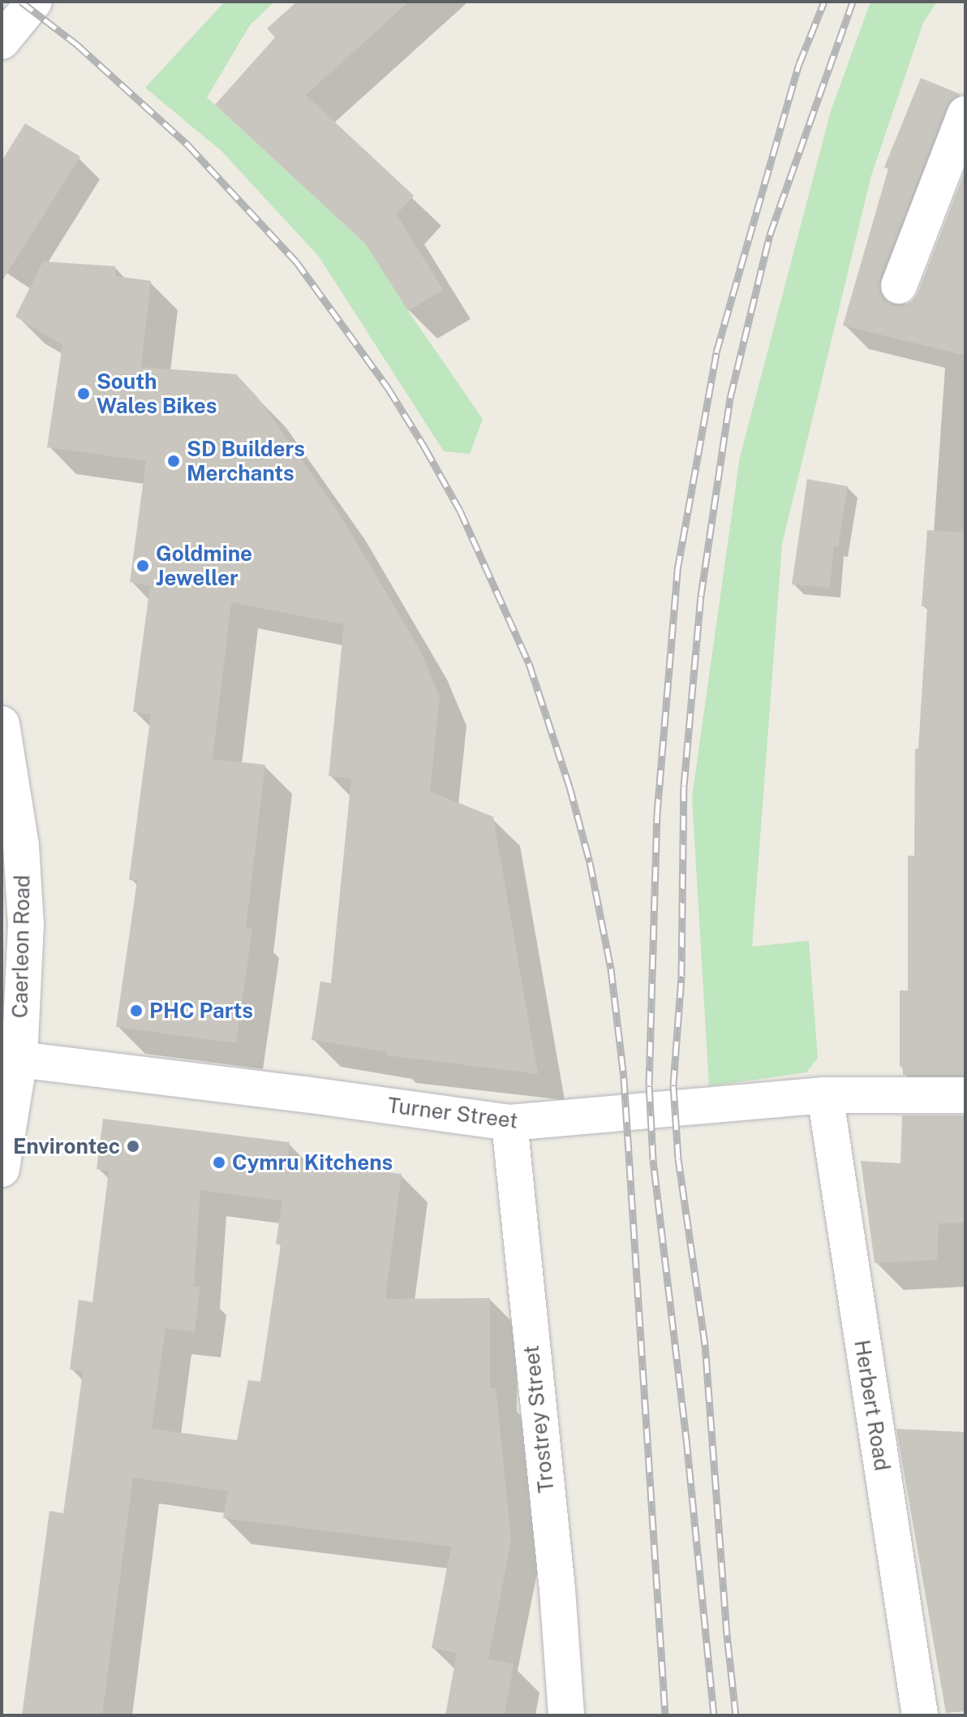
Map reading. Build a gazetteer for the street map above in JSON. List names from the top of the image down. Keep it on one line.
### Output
{"streets":{"street":["Caerleon Road","Turner Street","Herbert Road","Trostrey Street"]},"crossings":[["Caerleon Road","Turner Street"],["Turner Street","Herbert Road"],["Turner Street","Trostrey Street"]],"places":["South Wales Bikes","SD Builders Merchants","Goldmine Jeweller","PHC Parts","Environtec","Cymru Kitchens"]}
